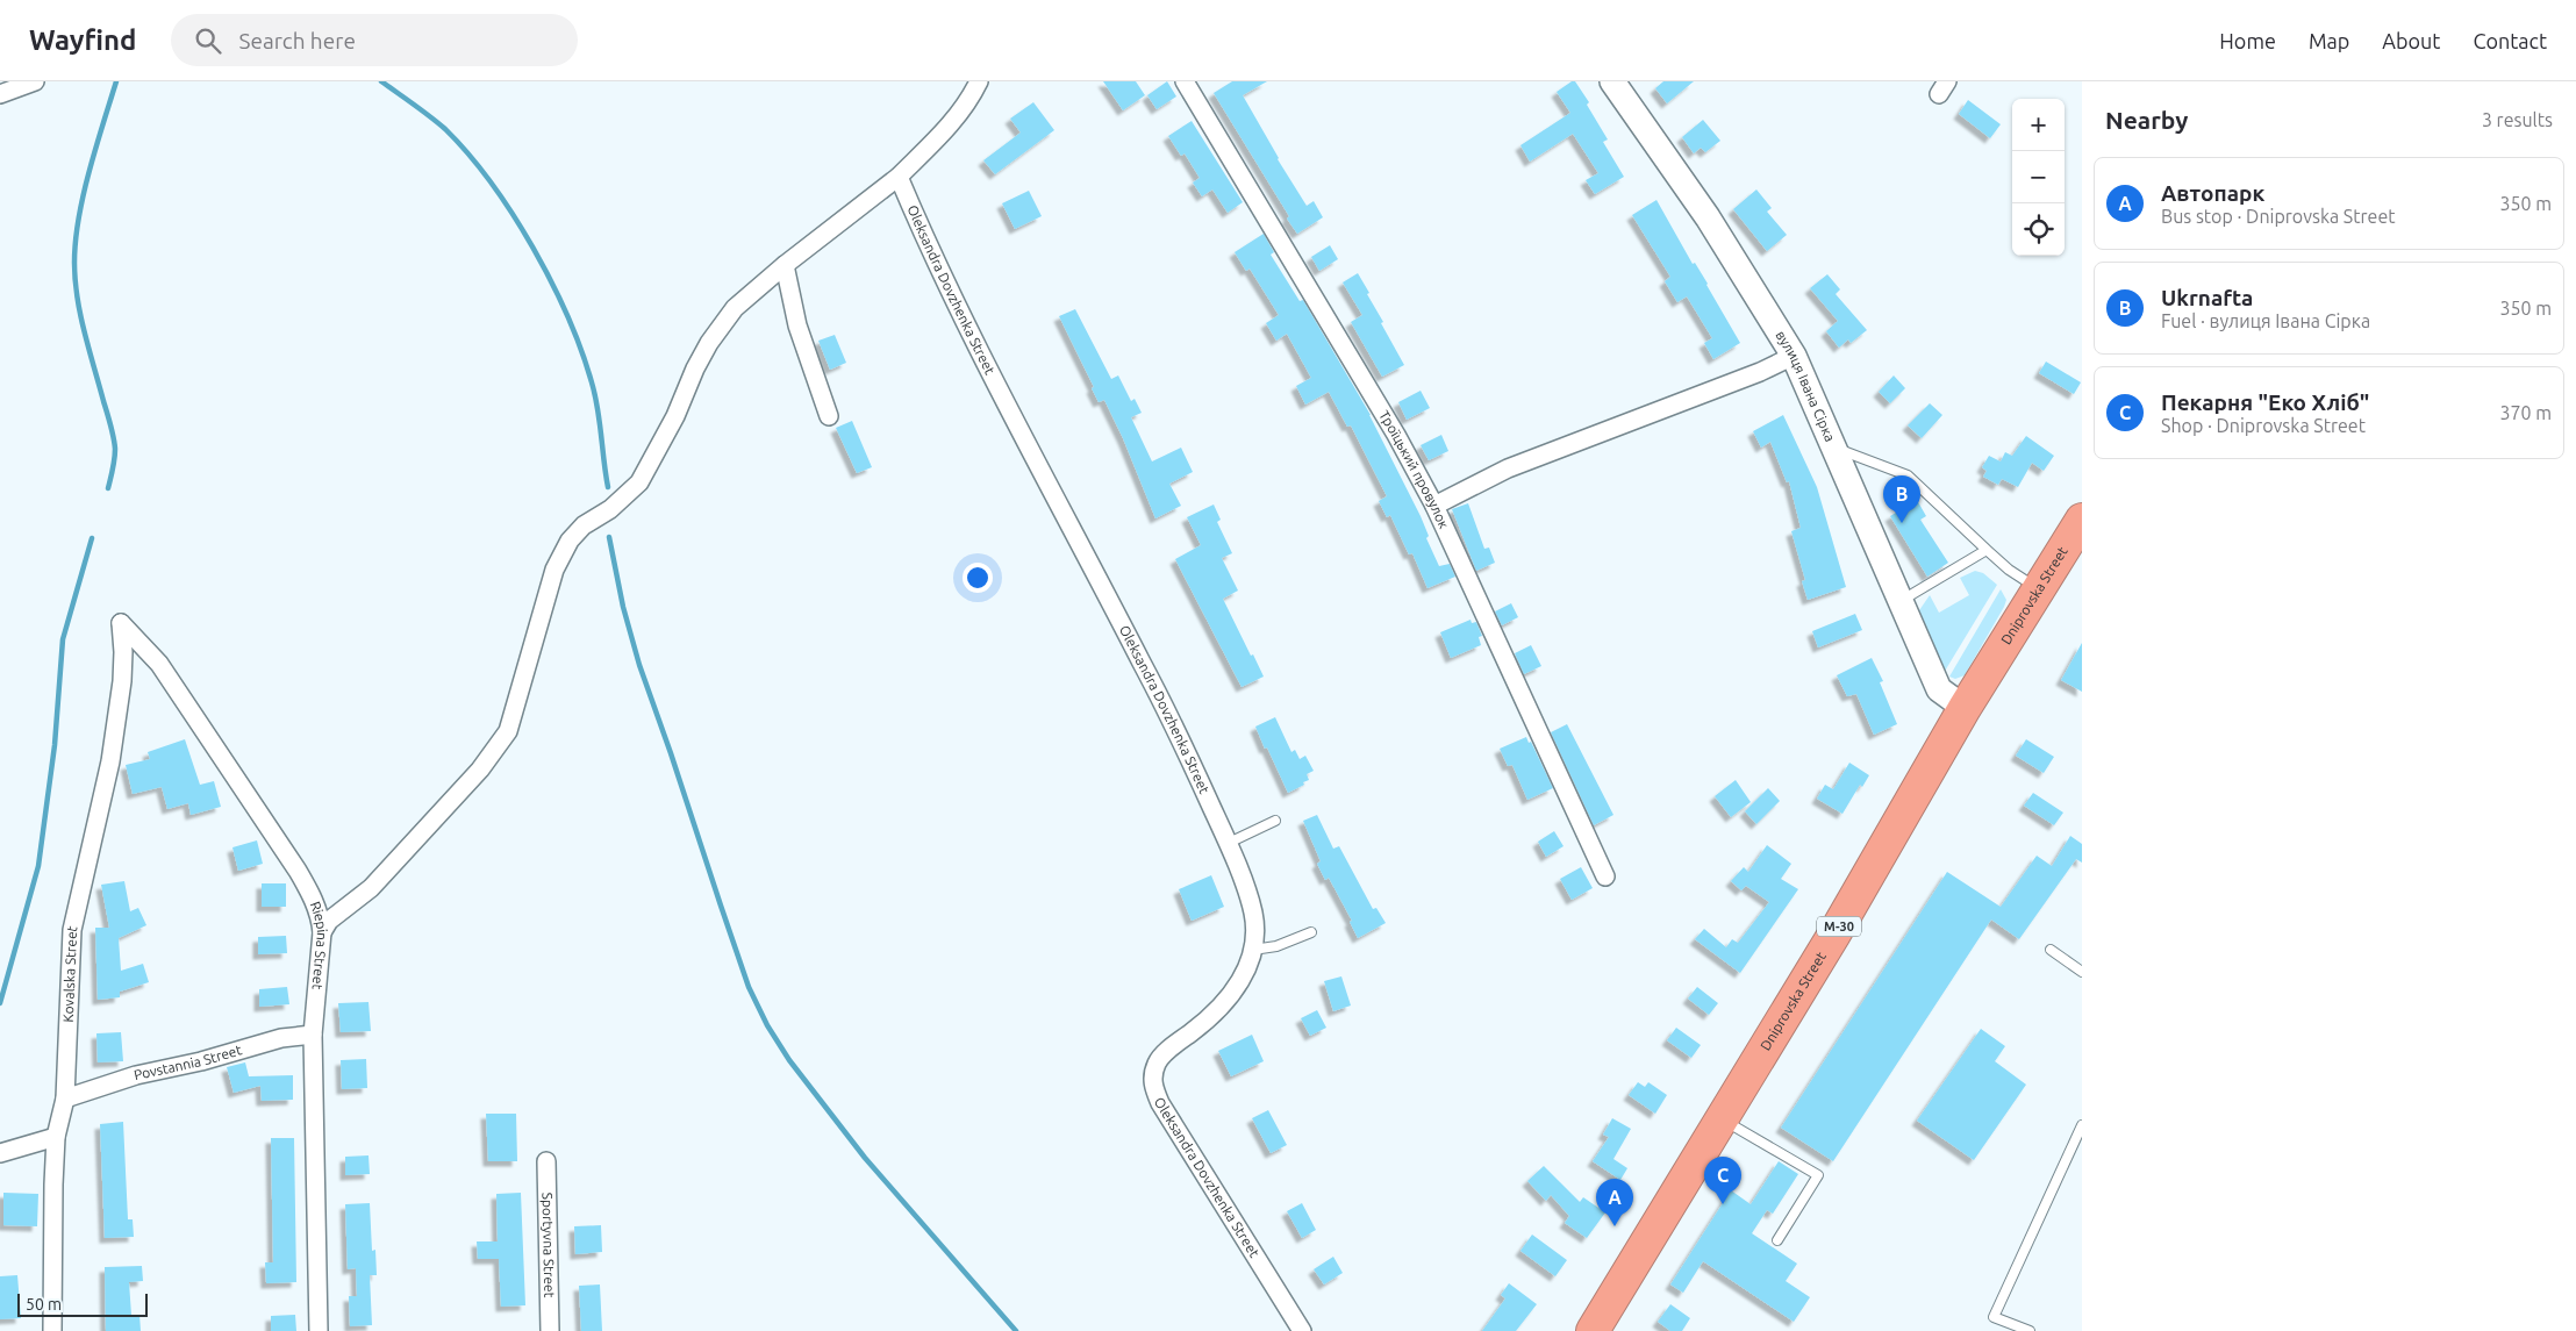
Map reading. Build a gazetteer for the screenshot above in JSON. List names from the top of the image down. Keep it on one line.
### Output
{"streets":{"highway":["Dniprovska Street","М-30"],"street":["Oleksandra Dovzhenka Street","вулиця Івана Сірка","Троїцький провулок","Riepina Street","Kovalska Street","Povstannia Street","Sportyvna Street"]},"crossings":[["вулиця Івана Сірка","Dniprovska Street"],["Riepina Street","Kovalska Street"],["Riepina Street","Povstannia Street"],["Kovalska Street","Povstannia Street"]],"scale_bar":"50 m","page":{"header":"Wayfind","search":"Search here","nav":["Home","Map","About","Contact"],"heading":["Nearby","3 results"],"map_buttons":["+","−"],"list":[{"mark":"A","name":"Автопарк","note":"Bus stop · Dniprovska Street","value":"350 m"},{"mark":"B","name":"Ukrnafta","note":"Fuel · вулиця Івана Сірка","value":"350 m"},{"mark":"C","name":"Пекарня \"Еко Хліб\"","note":"Shop · Dniprovska Street","value":"370 m"}],"pins":["B","C","A"],"scale":"50 m"}}
